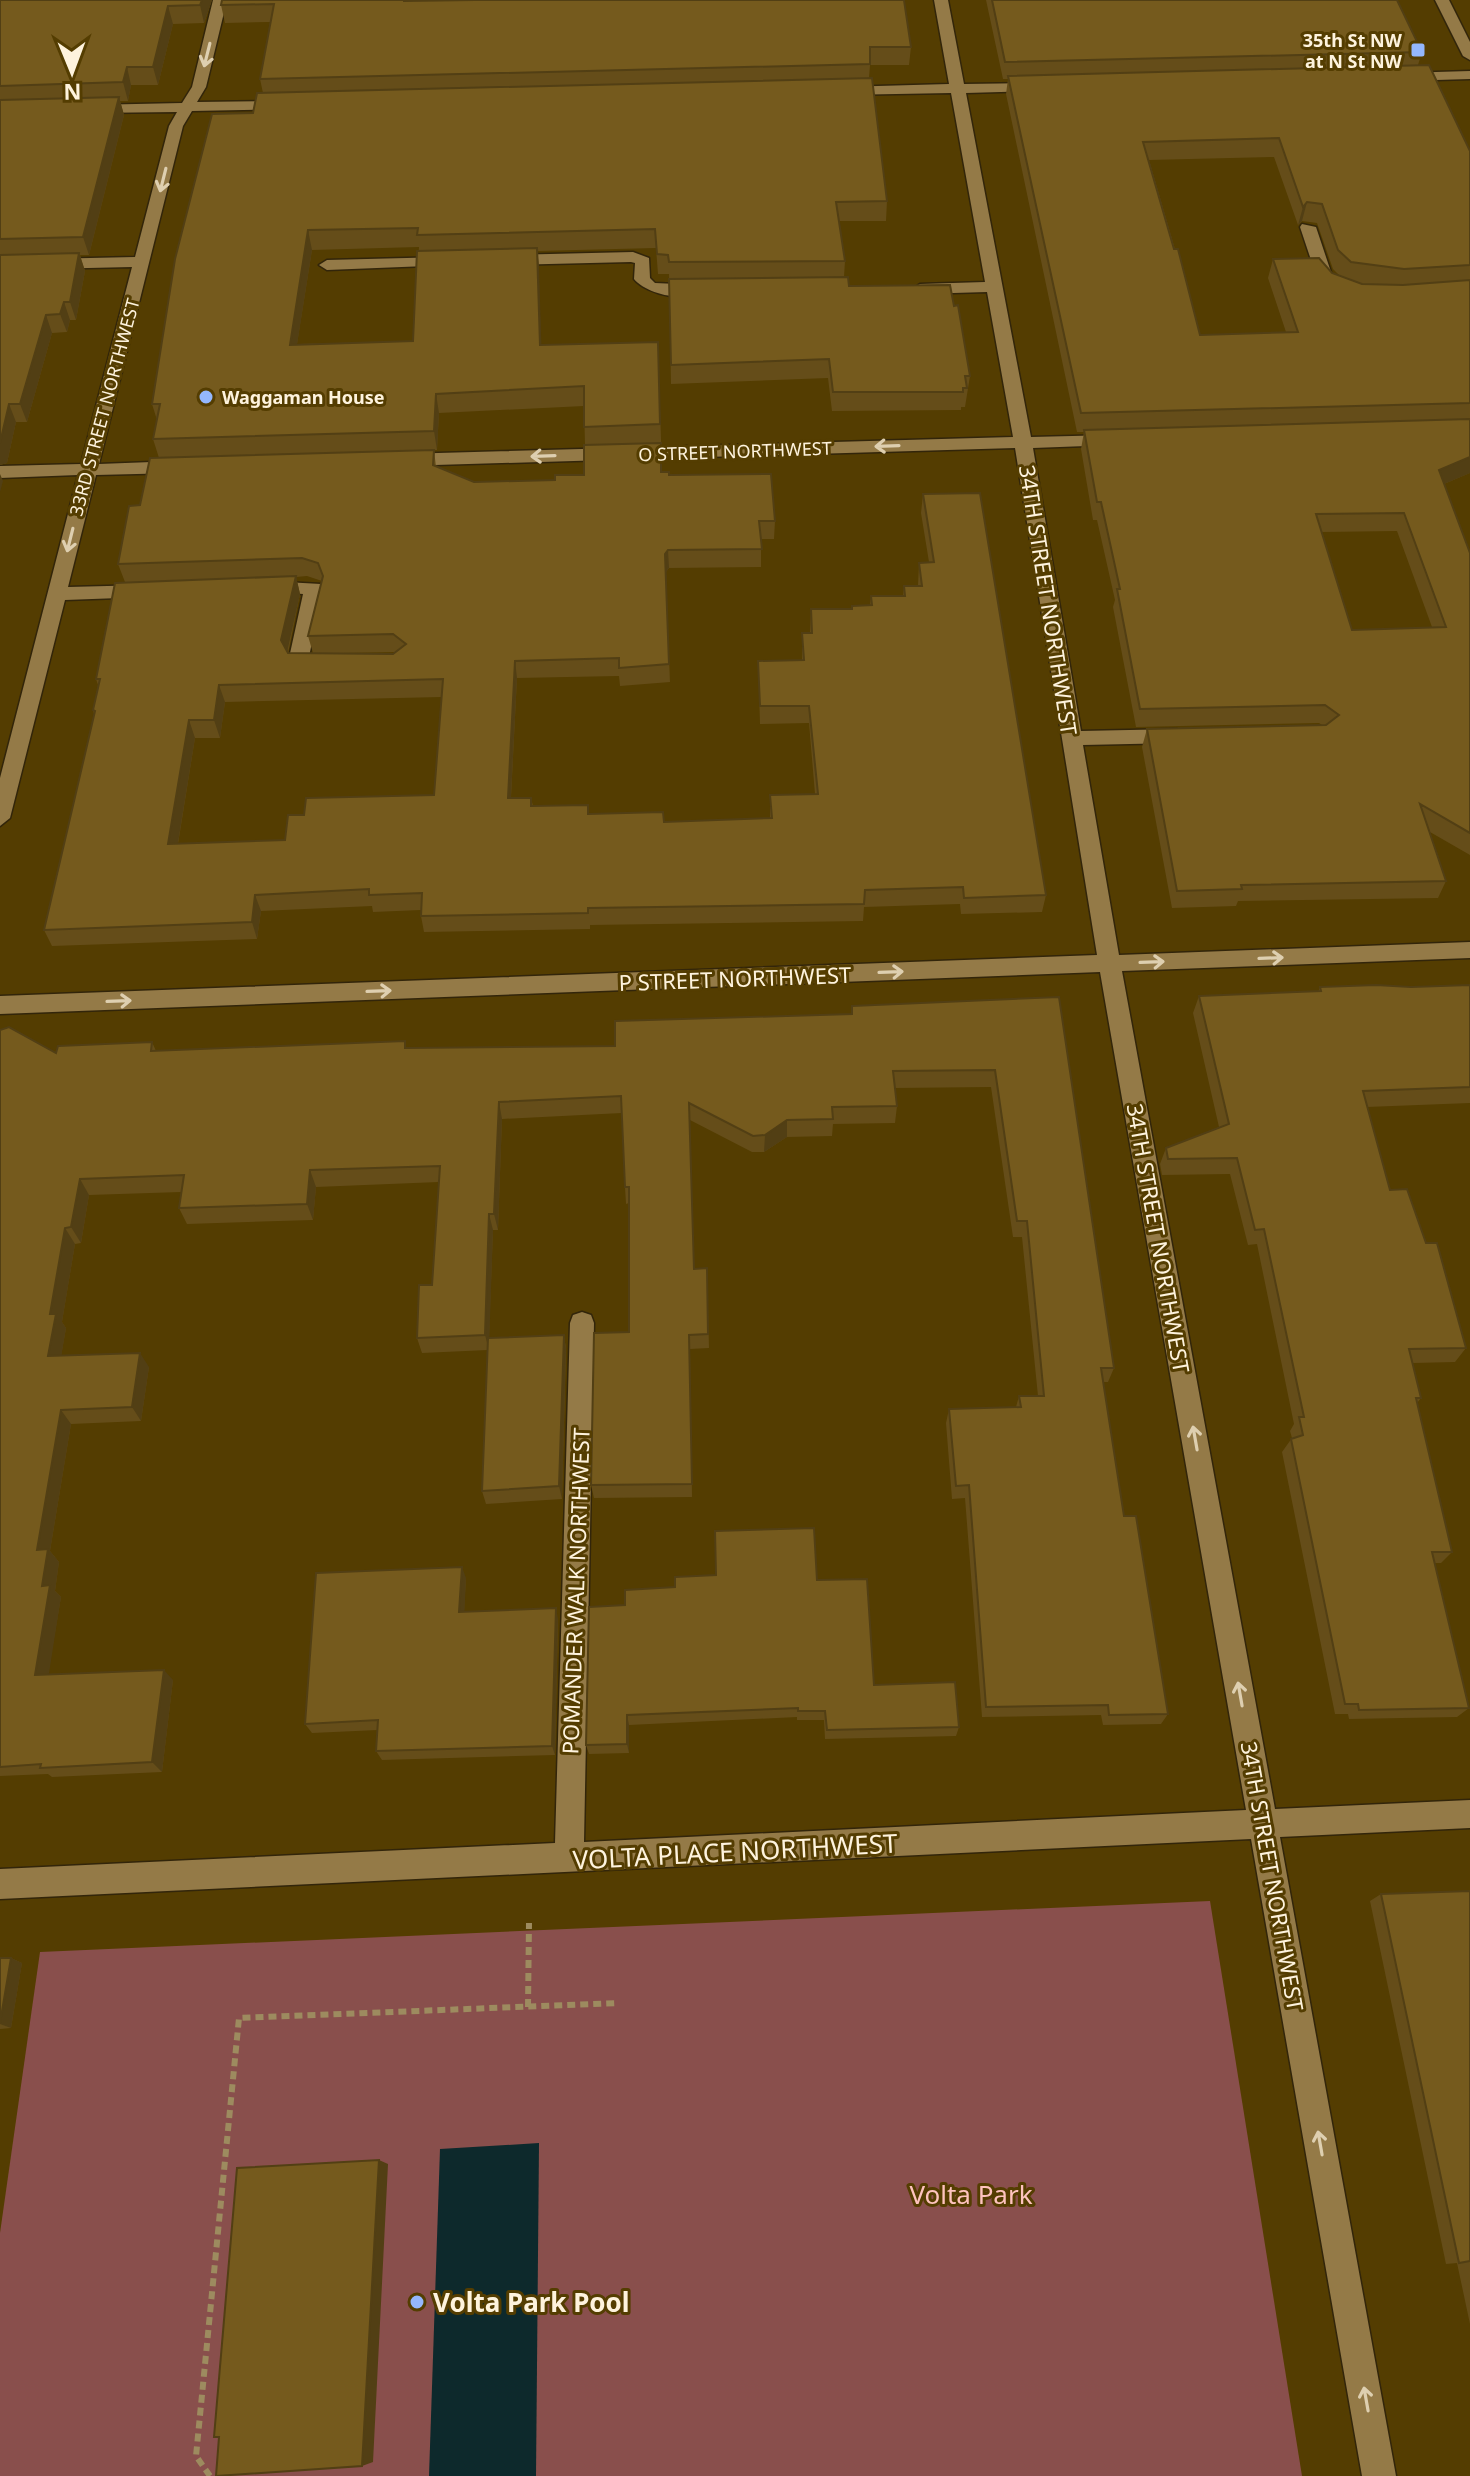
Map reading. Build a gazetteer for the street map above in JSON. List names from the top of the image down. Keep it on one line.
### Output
{"streets":{"street":["33RD STREET NORTHWEST","O STREET NORTHWEST","34TH STREET NORTHWEST","P STREET NORTHWEST","POMANDER WALK NORTHWEST","VOLTA PLACE NORTHWEST"]},"crossings":[["O STREET NORTHWEST","34TH STREET NORTHWEST"],["34TH STREET NORTHWEST","P STREET NORTHWEST"],["34TH STREET NORTHWEST","VOLTA PLACE NORTHWEST"],["POMANDER WALK NORTHWEST","VOLTA PLACE NORTHWEST"]],"one_way":["33RD STREET NORTHWEST","34TH STREET NORTHWEST","P STREET NORTHWEST"],"parks":["Volta Park"],"places":{"transit":["35th St NW at N St NW"],"other":["Waggaman House","Volta Park Pool"]},"north":"bottom"}
